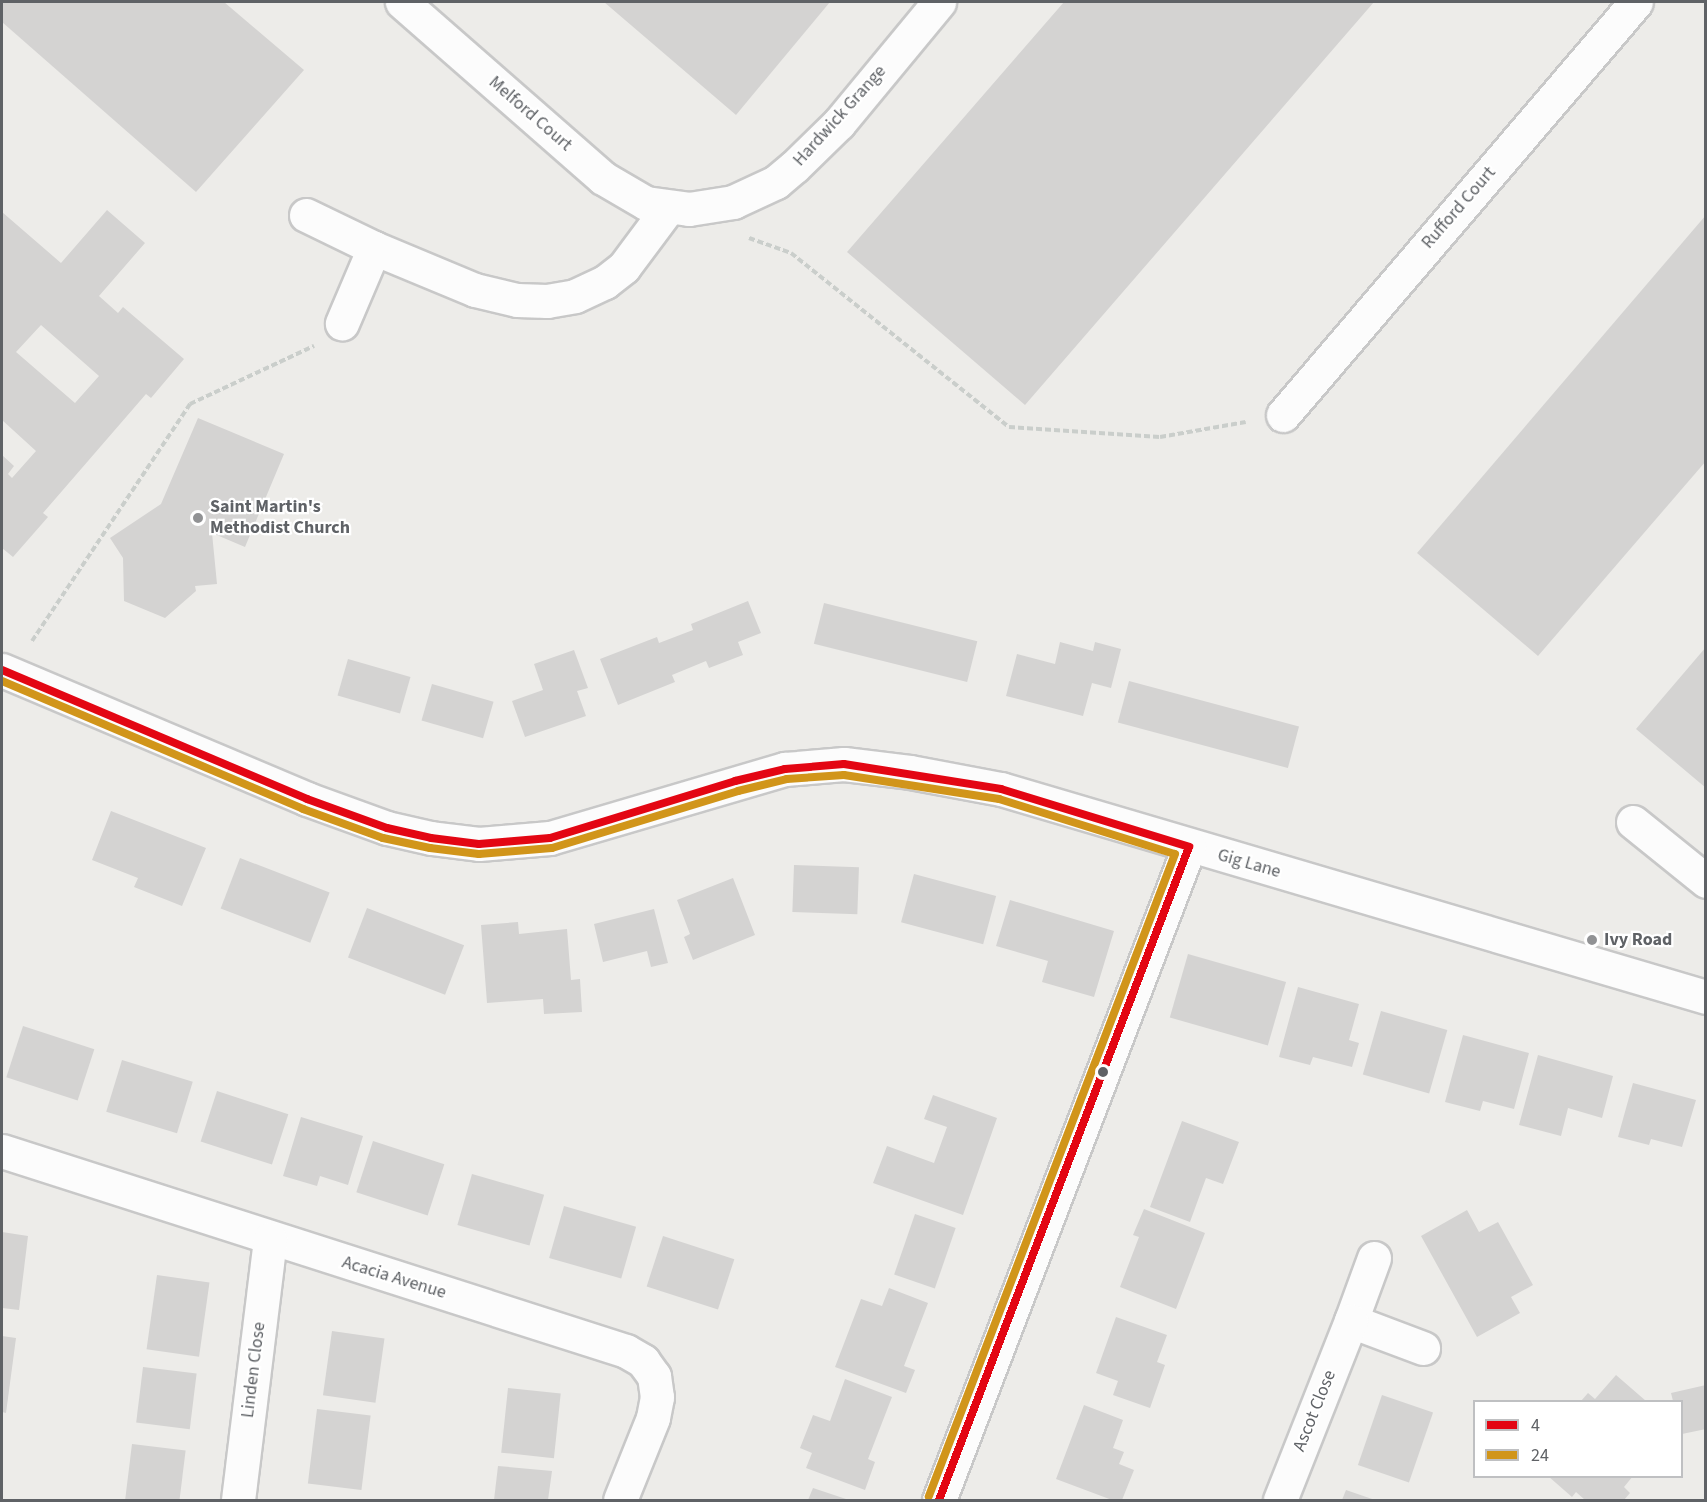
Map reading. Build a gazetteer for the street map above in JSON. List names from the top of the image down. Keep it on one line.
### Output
{"streets":{"street":["Melford Court","Hardwick Grange","Rufford Court","Gig Lane","Acacia Avenue","Linden Close","Ascot Close"]},"crossings":[["Melford Court","Hardwick Grange"],["Acacia Avenue","Linden Close"]],"places":["Saint Martin's Methodist Church","Ivy Road"],"lines":["transit line 4","transit line 24"],"legend":["4","24"]}
